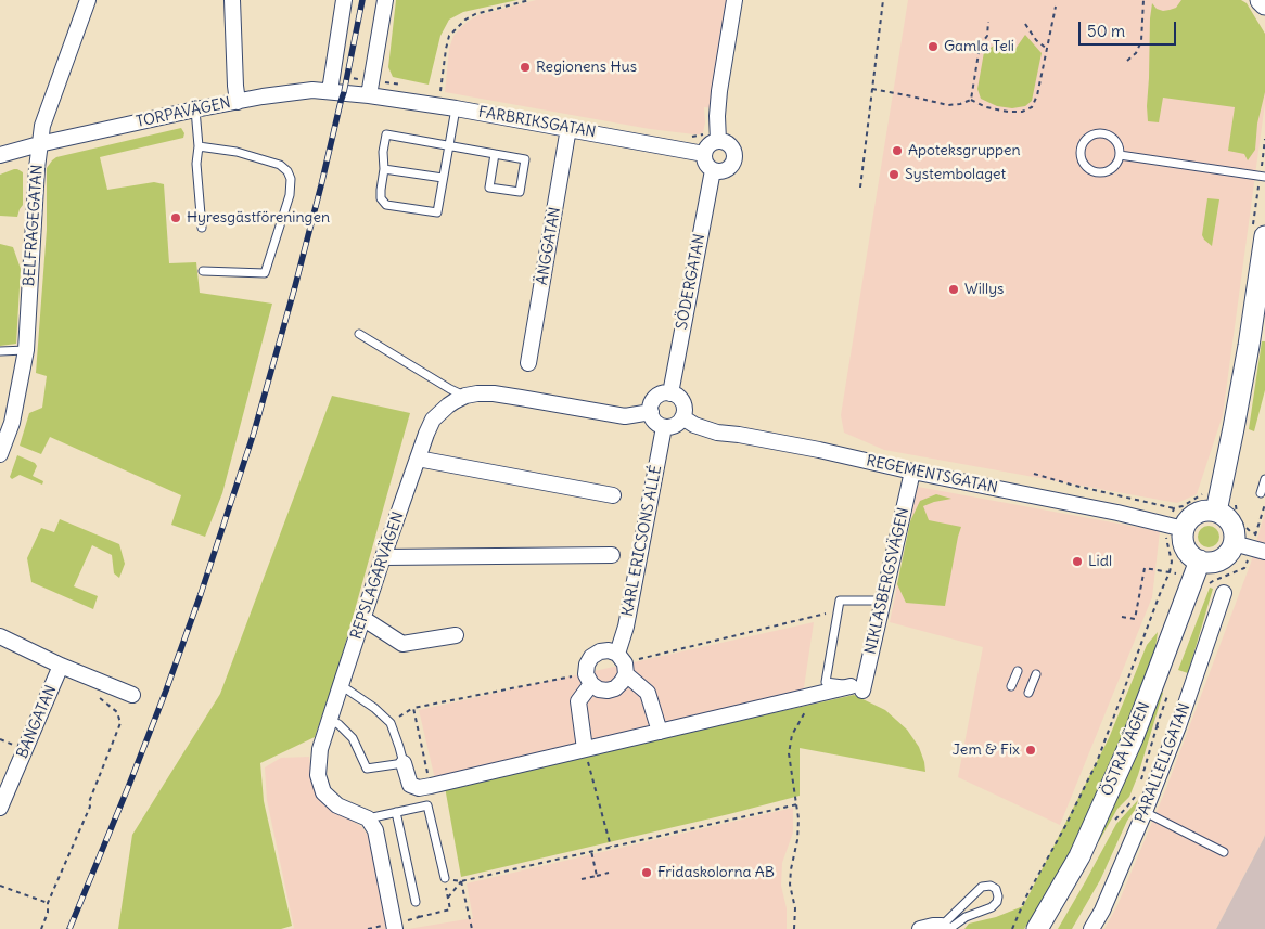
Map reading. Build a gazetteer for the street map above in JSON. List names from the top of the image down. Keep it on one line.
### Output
{"streets":{"street":["TORPAVÄGEN","FARBRIKSGATAN","BELFRAGEGATAN","ÄNGGATAN","SÖDERGATAN","REGEMENTSGATAN","KARL ERICSONS ALLÉ","REPSLAGARVÄGEN","NIKLASBERGSVÄGEN","BANGATAN","ÖSTRA VÄGEN","PARALLELLGATAN"]},"crossings":[["TORPAVÄGEN","FARBRIKSGATAN"],["TORPAVÄGEN","BELFRAGEGATAN"],["FARBRIKSGATAN","ÄNGGATAN"],["FARBRIKSGATAN","SÖDERGATAN"],["SÖDERGATAN","REGEMENTSGATAN"],["SÖDERGATAN","KARL ERICSONS ALLÉ"],["SÖDERGATAN","REPSLAGARVÄGEN"],["REGEMENTSGATAN","KARL ERICSONS ALLÉ"],["REGEMENTSGATAN","REPSLAGARVÄGEN"],["REGEMENTSGATAN","NIKLASBERGSVÄGEN"],["KARL ERICSONS ALLÉ","REPSLAGARVÄGEN"]],"places":["Gamla Teli","Regionens Hus","Apoteksgruppen","Systembolaget","Hyresgästföreningen","Willys","Lidl","Jem & Fix","Fridaskolorna AB"],"scale_bar":"50 m"}
